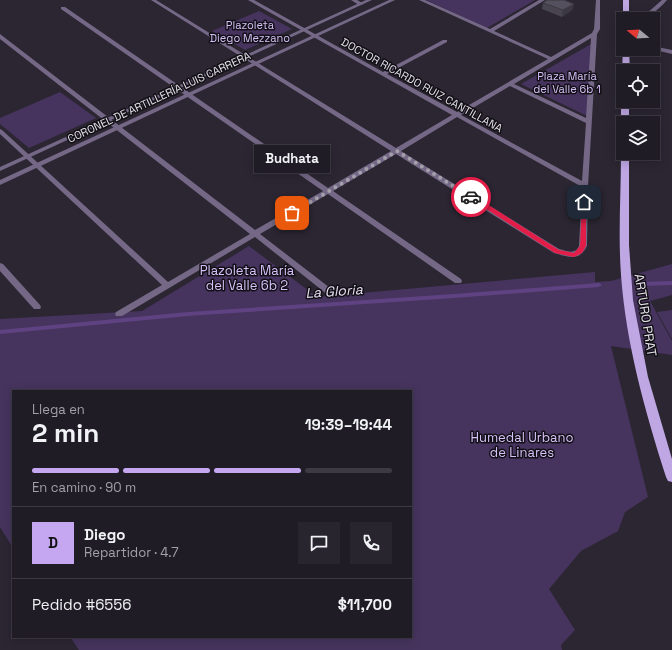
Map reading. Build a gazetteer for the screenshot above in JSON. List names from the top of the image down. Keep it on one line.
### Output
{"streets":{"main road":["ARTURO PRAT"],"street":["DOCTOR RICARDO RUIZ CANTILLANA","CORONEL DE ARTILLERÍA LUIS CARRERA"]},"crossings":[["DOCTOR RICARDO RUIZ CANTILLANA","CORONEL DE ARTILLERÍA LUIS CARRERA"]],"water":["La Gloria"],"parks":["Plazoleta Diego Mezzano","Plaza María del Valle 6b 1","Plazoleta María del Valle 6b 2","Humedal Urbano de Linares"],"places":["Budhata"],"north":"left","page":{"bubble":"Budhata","heading":["2 min","Llega en","19:39–19:44"],"panel":["Diego","Repartidor · 4.7","Pedido #6556","$11,700"],"bar":"En camino · 90 m","round":"D"}}
